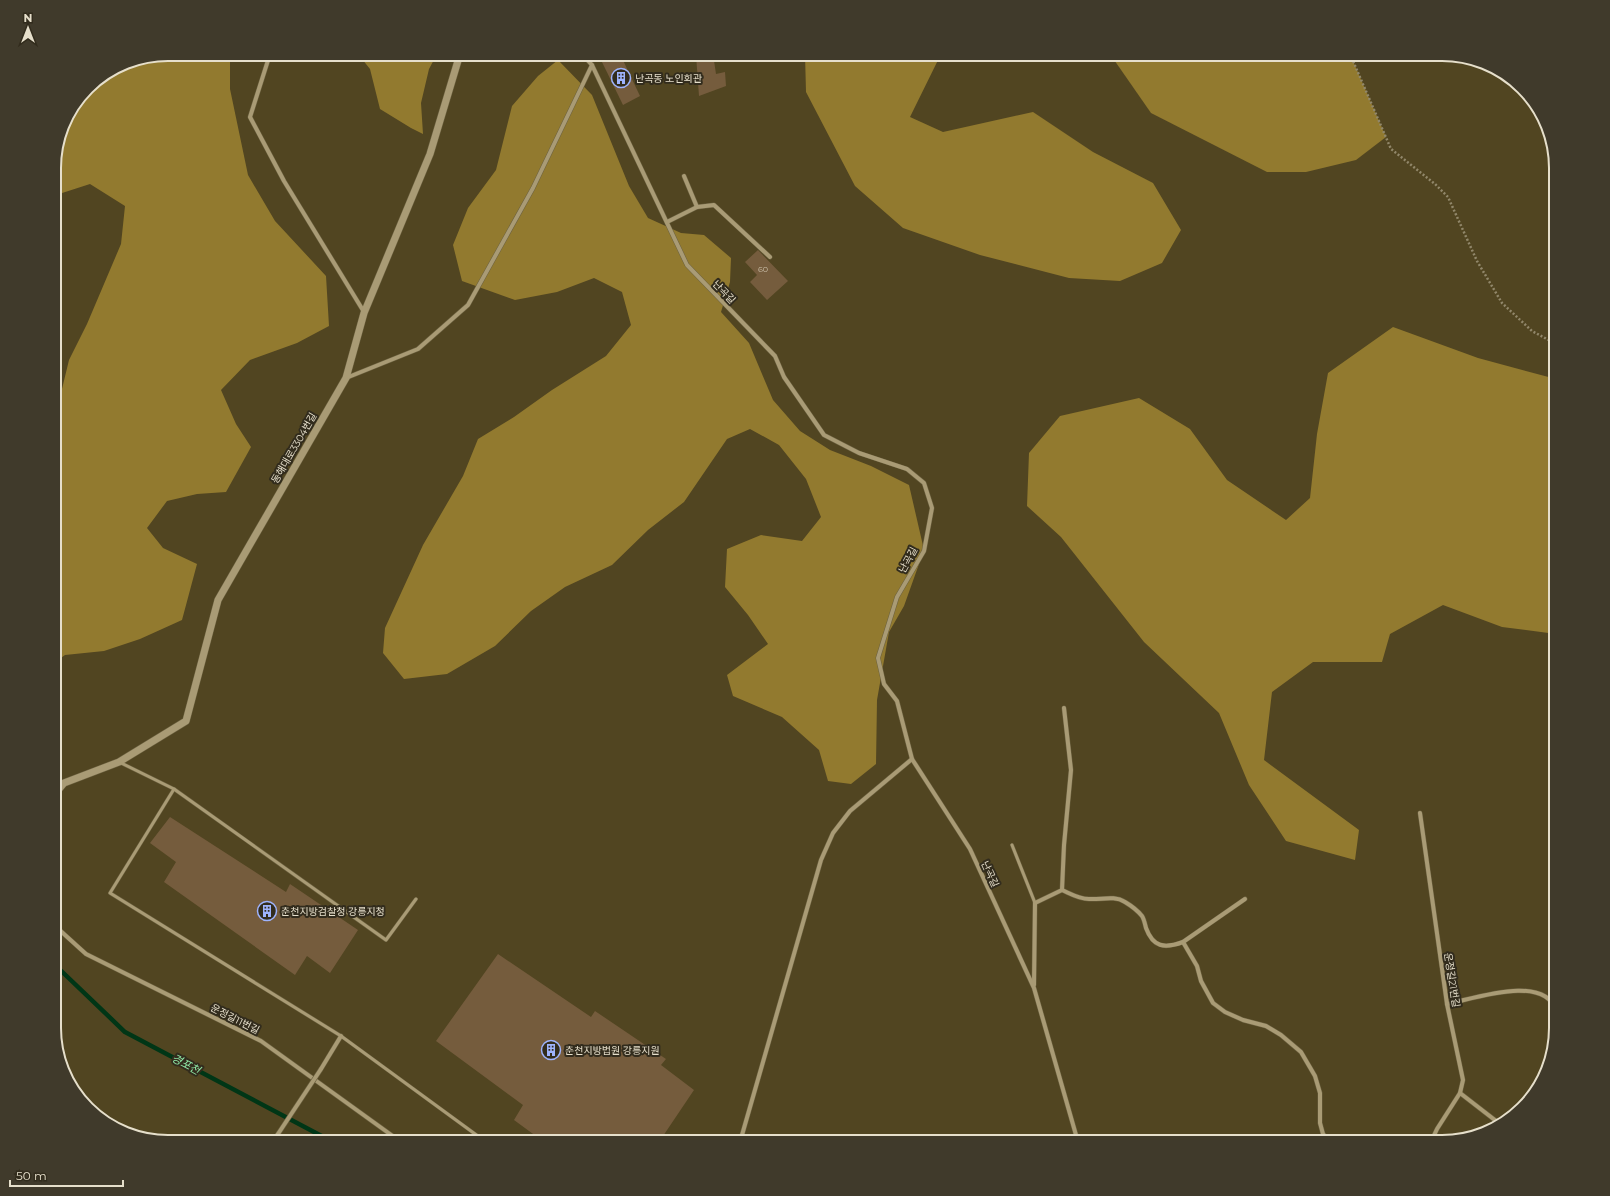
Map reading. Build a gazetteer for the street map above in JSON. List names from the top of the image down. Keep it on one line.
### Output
{"streets":{"street":["난곡길","동해대로3304번길","운정길21번길","운정길11번길"]},"water":["경포천"],"places":{"building":["난곡동 노인회관","춘천지방검찰청 강릉지청","춘천지방법원 강릉지원"]},"house_numbers":["60"],"scale_bar":"50 m","north":"top"}
